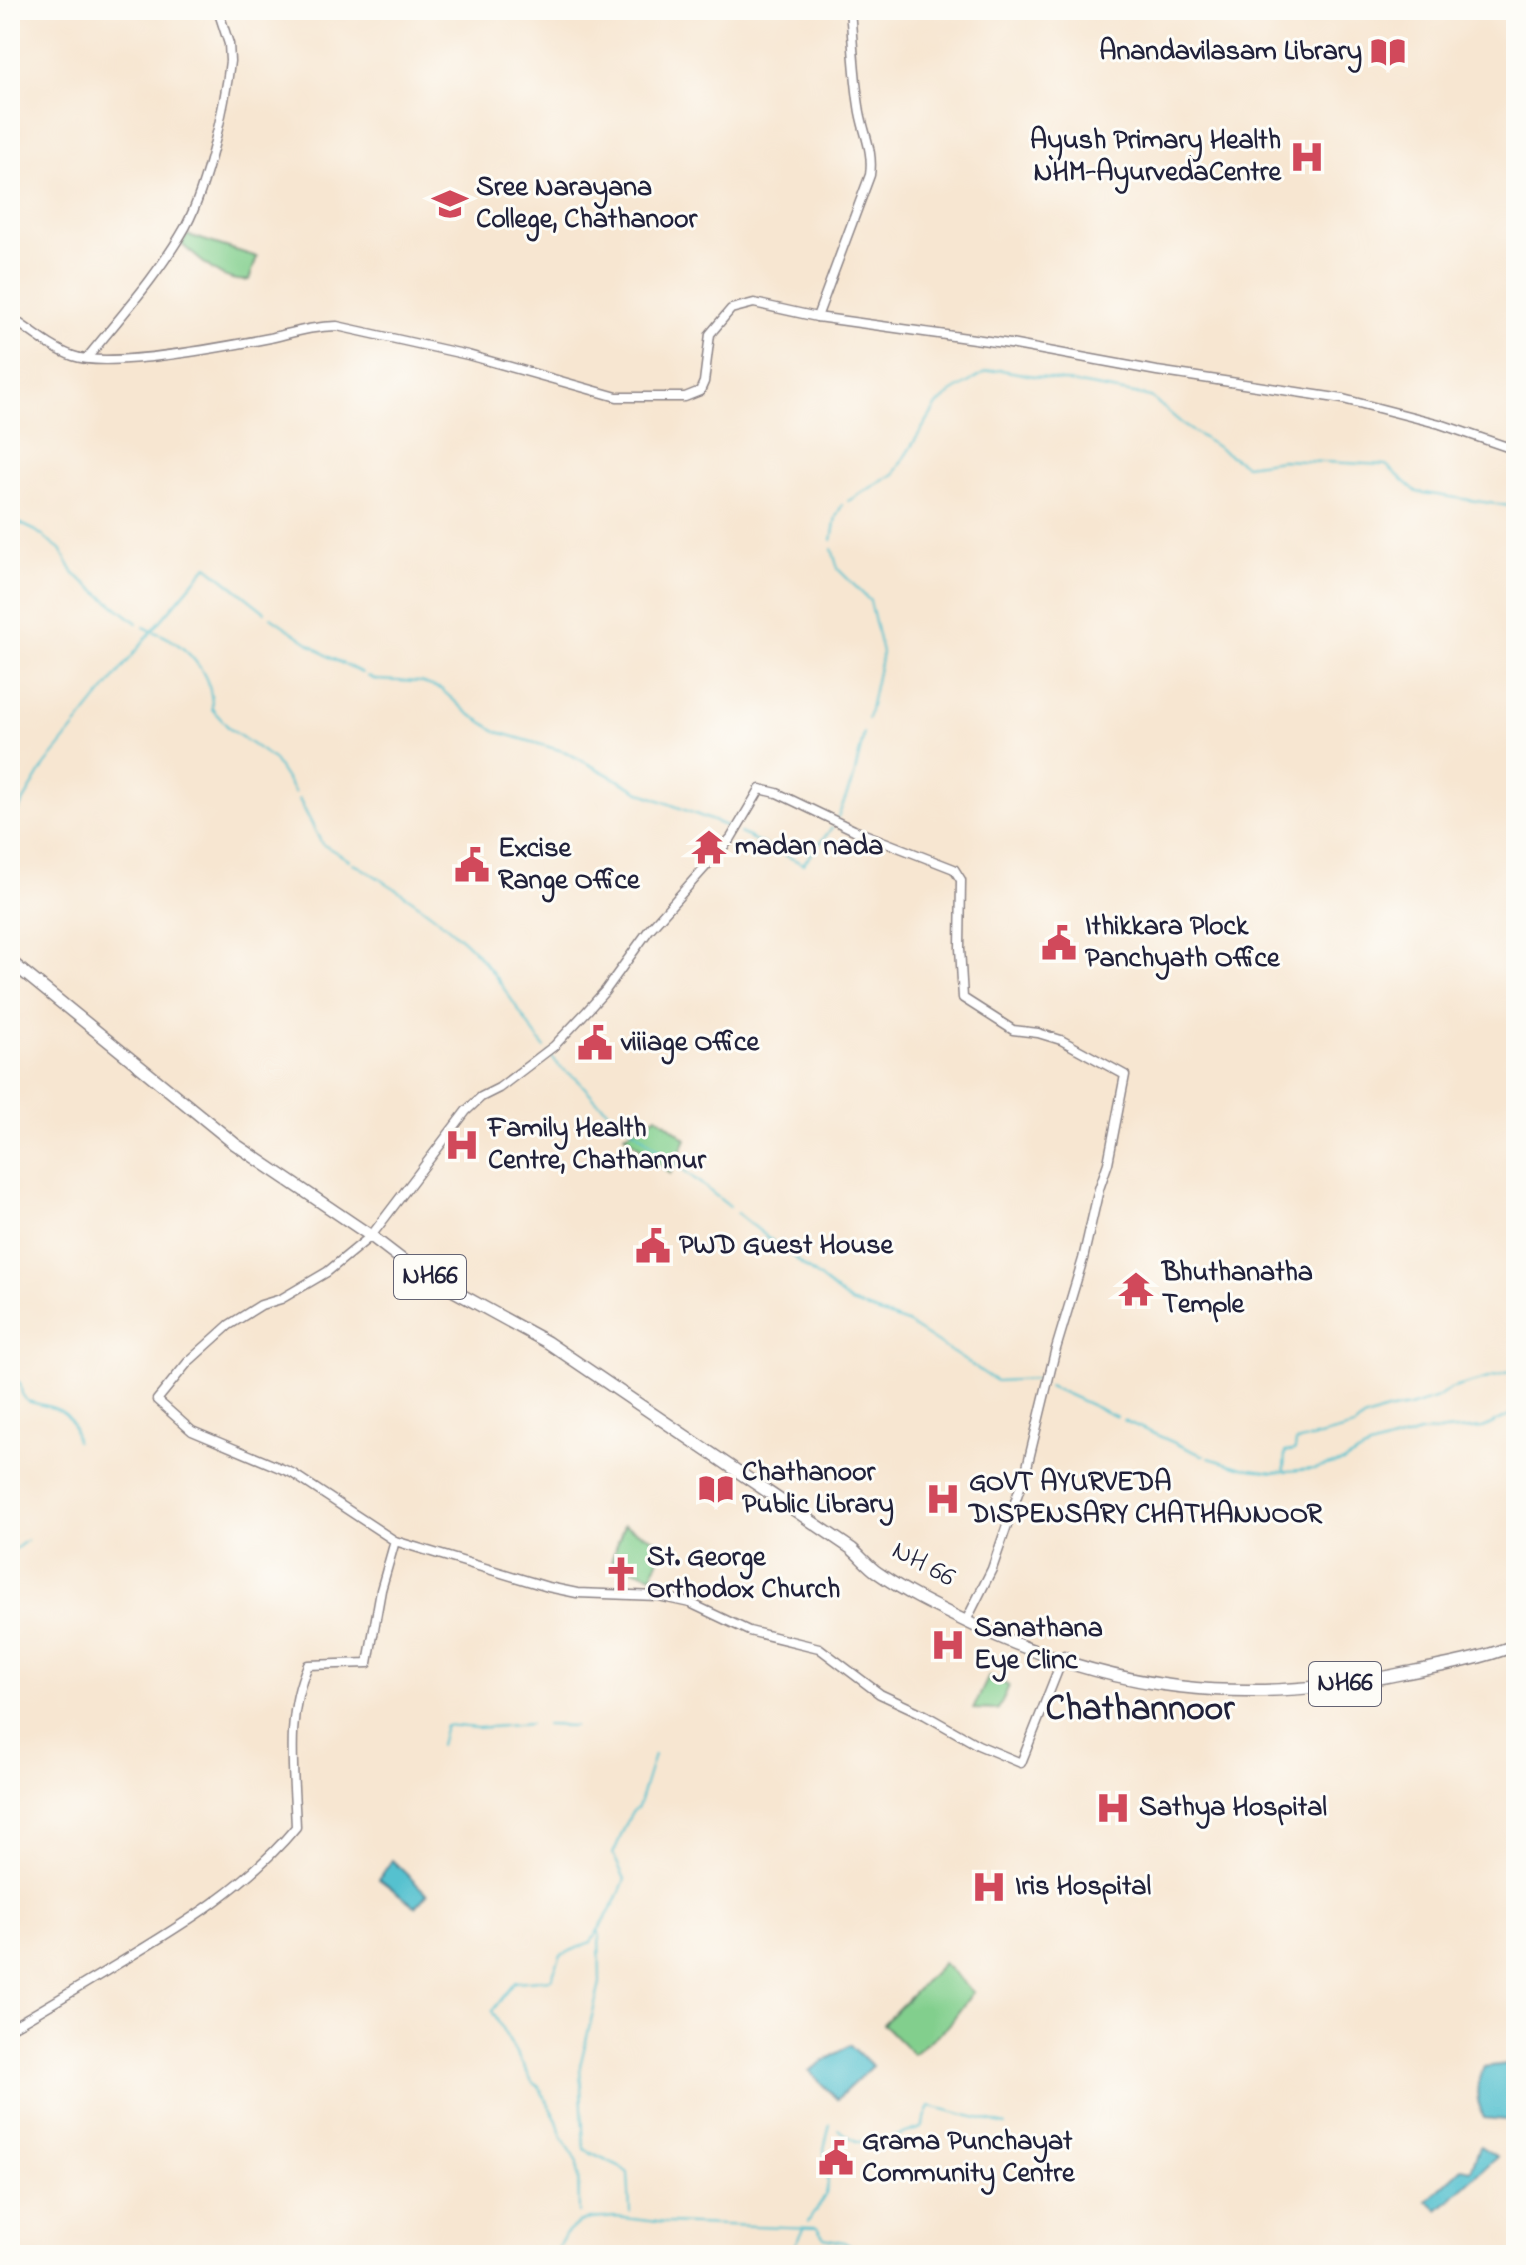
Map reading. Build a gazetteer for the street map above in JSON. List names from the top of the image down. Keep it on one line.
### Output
{"streets":{"highway":["NH66","NH 66"]},"crossings":[["NH66","NH 66"]],"districts":["Chathannoor"],"places":{"library":["Anandavilasam Library","Chathanoor Public Library"],"hospital":["Ayush Primary Health NHM-AyurvedaCentre","Family Health Centre, Chathannur","GOVT AYURVEDA DISPENSARY CHATHANNOOR","Sanathana Eye Clinc","Sathya Hospital","Iris Hospital"],"school or university":["Sree Narayana College, Chathanoor"],"temple":["madan nada","Bhuthanatha Temple"],"public building":["Excise Range Office","Ithikkara Plock Panchyath Office","viiiage Office","PWD Guest House","Grama Punchayat Community Centre"],"church":["St. George Orthodox Church"]}}
